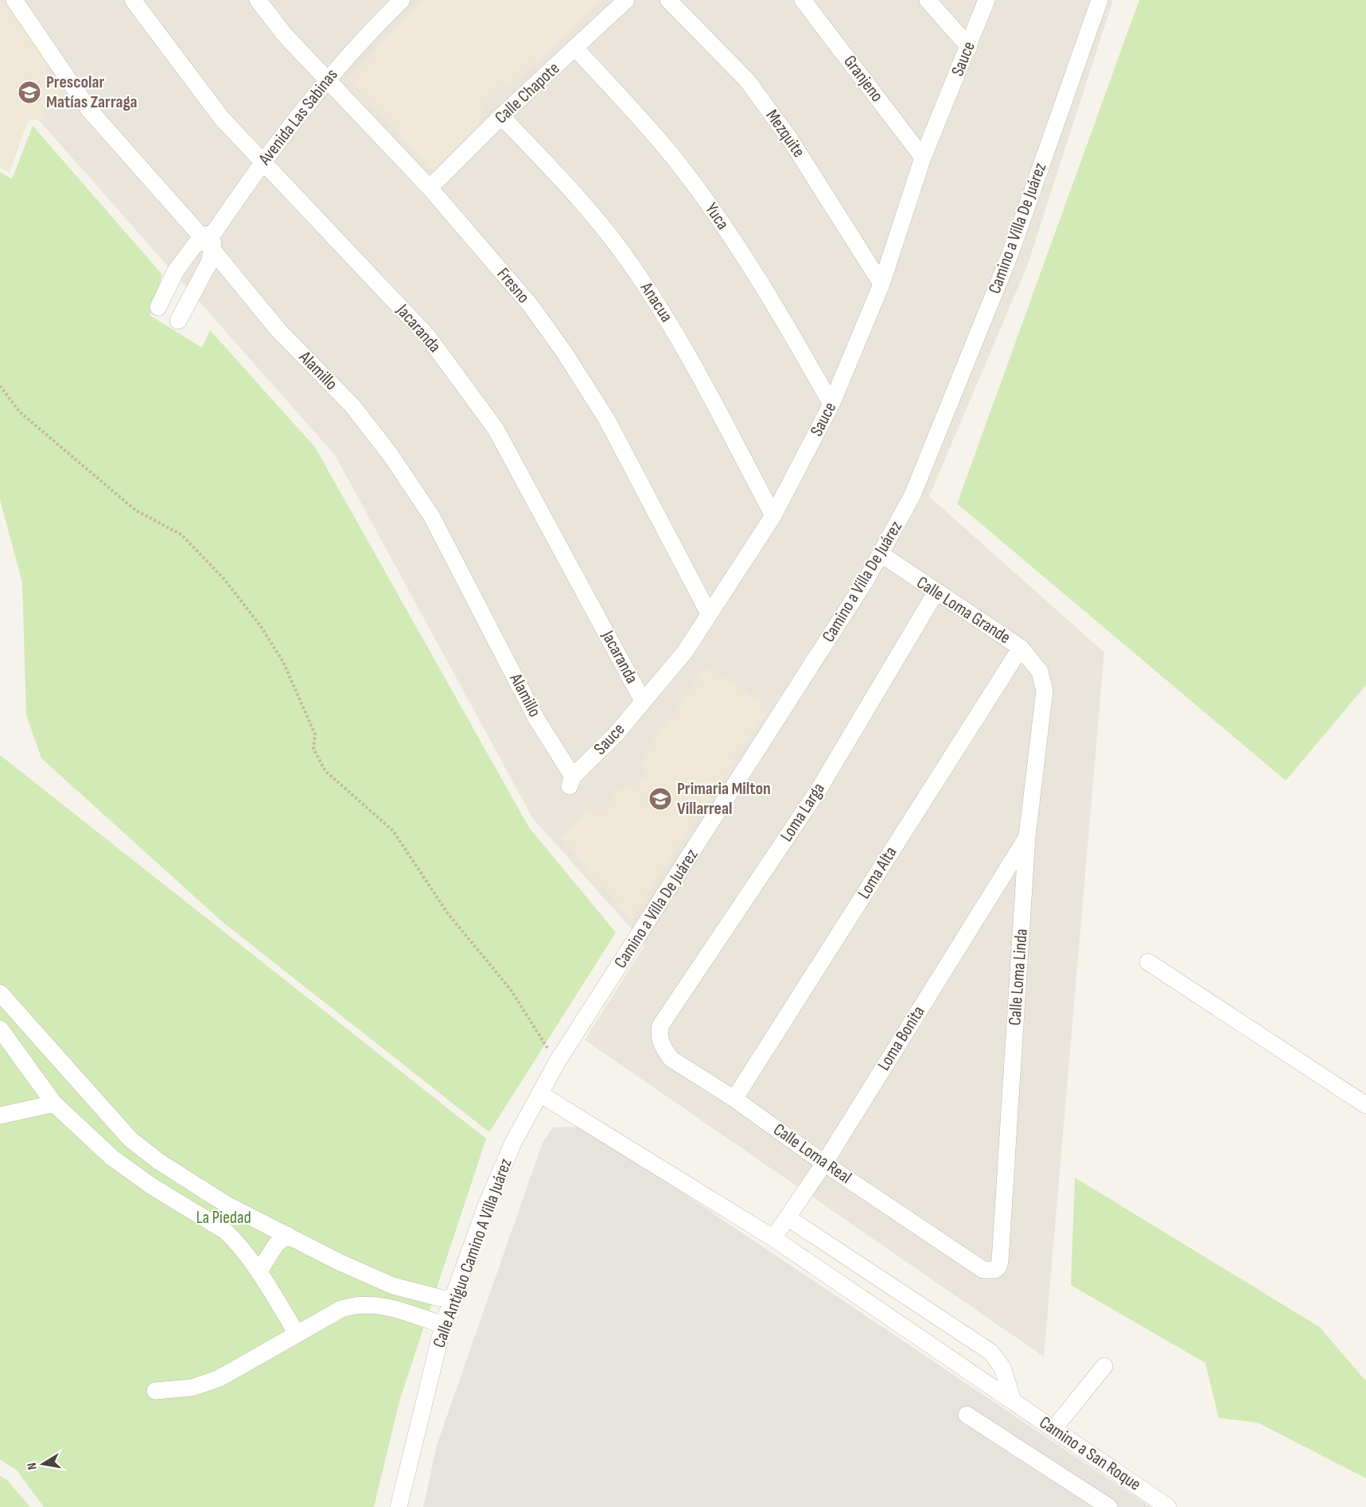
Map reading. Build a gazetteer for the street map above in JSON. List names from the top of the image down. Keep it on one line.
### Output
{"streets":{"street":["Sauce","Granjeno","Calle Chapote","Avenida Las Sabinas","Mezquite","Yuca","Camino a Villa De Juárez","Fresno","Anacua","Jacaranda","Alamillo","Calle Loma Grande","Loma Larga","Loma Alta","Calle Loma Linda","Loma Bonita","Calle Loma Real","Calle Antiguo Camino A Villa Juárez","Camino a San Roque"]},"crossings":[["Sauce","Granjeno"],["Sauce","Mezquite"],["Sauce","Yuca"],["Sauce","Fresno"],["Sauce","Anacua"],["Sauce","Jacaranda"],["Sauce","Alamillo"],["Calle Chapote","Yuca"],["Calle Chapote","Fresno"],["Calle Chapote","Anacua"],["Avenida Las Sabinas","Fresno"],["Avenida Las Sabinas","Jacaranda"],["Avenida Las Sabinas","Alamillo"],["Camino a Villa De Juárez","Calle Loma Grande"],["Camino a Villa De Juárez","Calle Antiguo Camino A Villa Juárez"],["Camino a Villa De Juárez","Camino a San Roque"],["Calle Loma Grande","Loma Larga"],["Calle Loma Grande","Loma Alta"],["Calle Loma Grande","Calle Loma Linda"],["Loma Larga","Calle Loma Real"],["Loma Alta","Calle Loma Real"],["Calle Loma Linda","Loma Bonita"],["Calle Loma Linda","Calle Loma Real"],["Loma Bonita","Calle Loma Real"],["Loma Bonita","Camino a San Roque"]],"parks":["La Piedad"],"places":{"school or university":["Prescolar Matías Zarraga","Primaria Milton Villarreal"]},"north":"left"}
